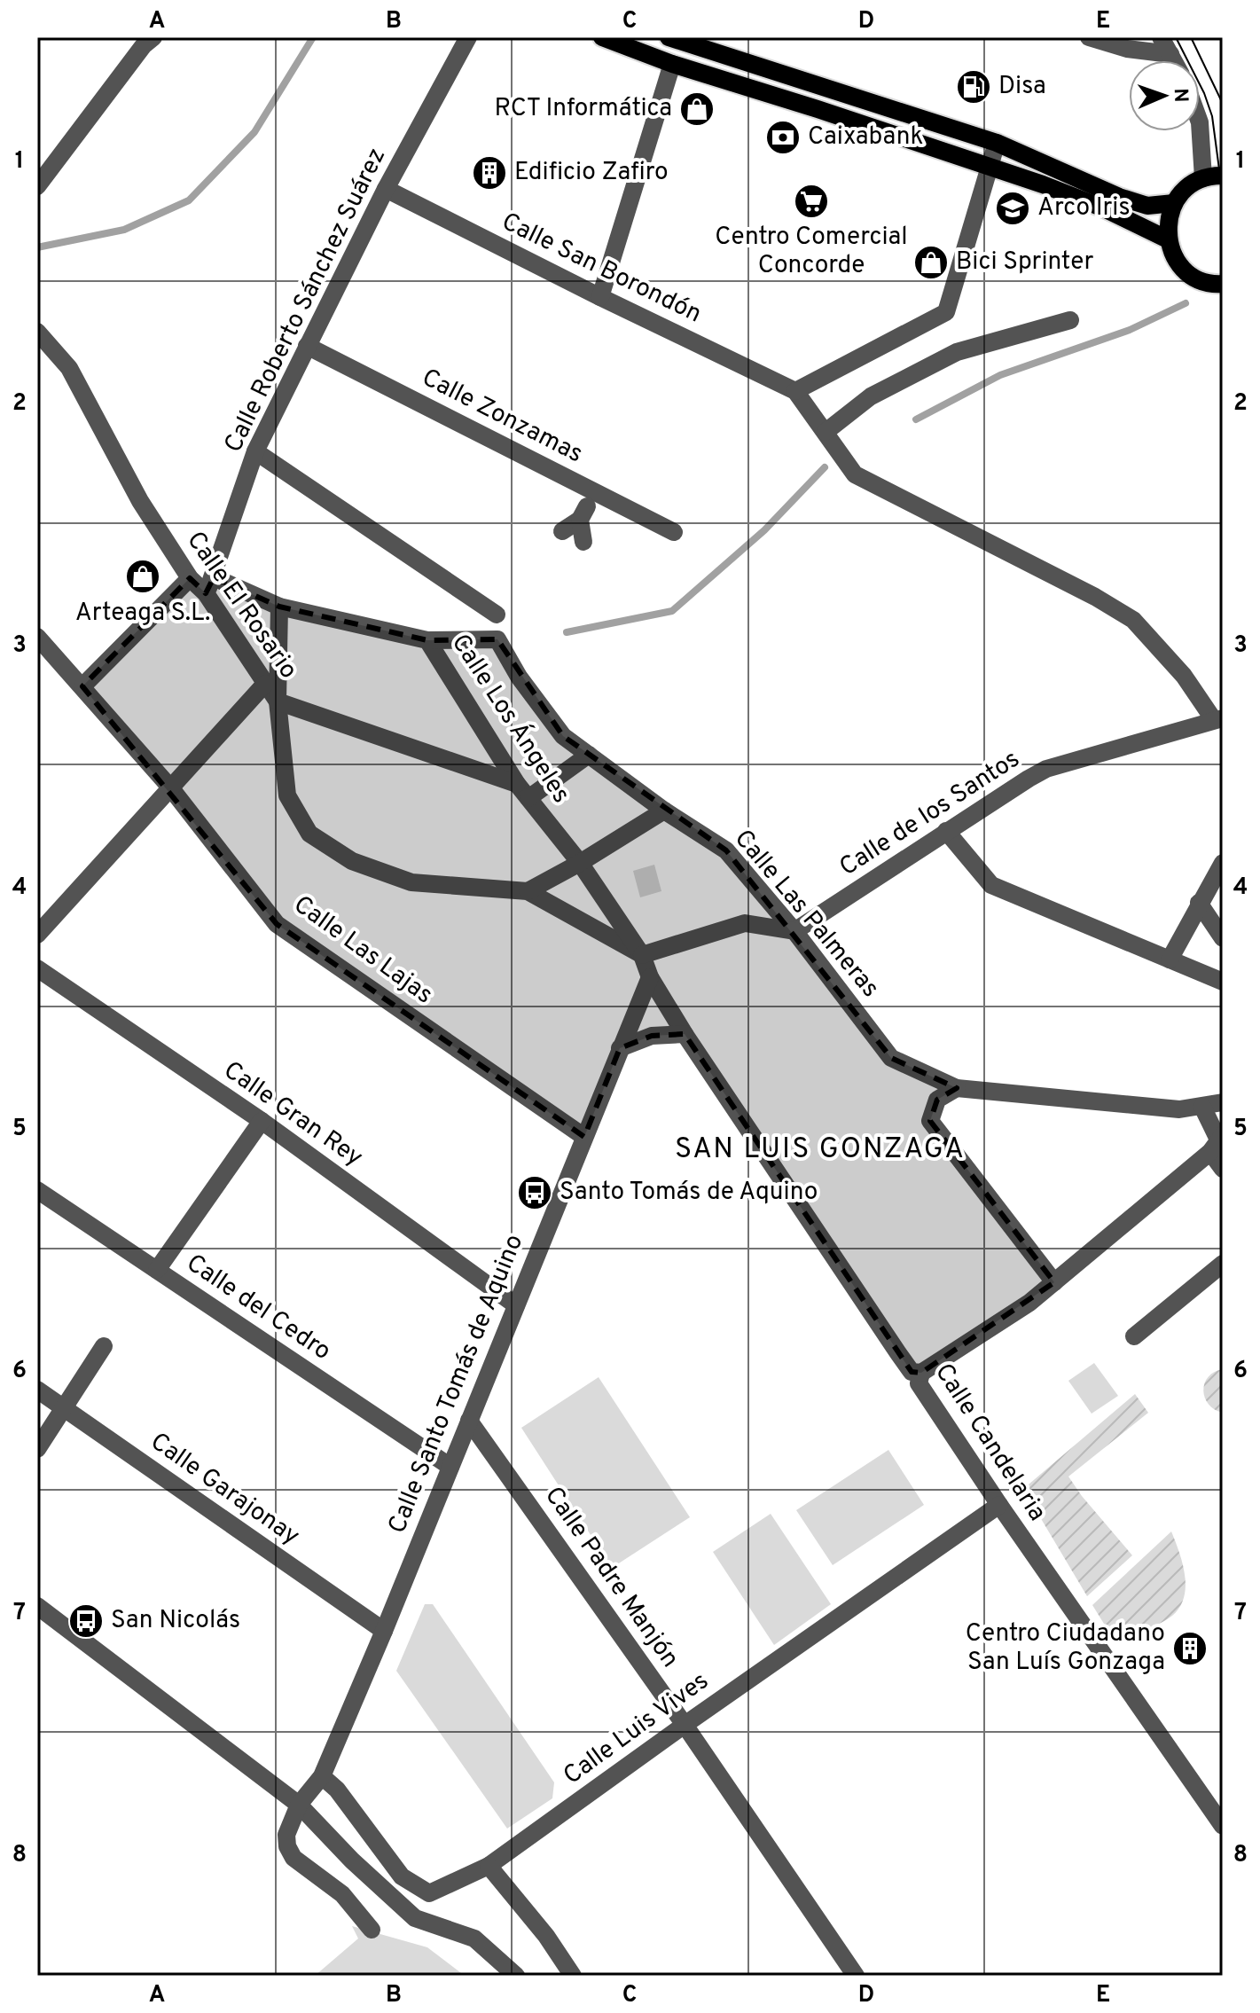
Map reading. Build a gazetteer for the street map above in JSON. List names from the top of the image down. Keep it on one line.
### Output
{"streets":{"street":["Calle San Borondón","Calle Roberto Sánchez Suárez","Calle Zonzamas","Calle El Rosario","Calle Los Ángeles","Calle de los Santos","Calle Las Palmeras","Calle Las Lajas","Calle Gran Rey","Calle del Cedro","Calle Santo Tomás de Aquino","Calle Candelaria","Calle Garajonay","Calle Padre Manjón","Calle Luis Vives"]},"crossings":[["Calle San Borondón","Calle Roberto Sánchez Suárez"],["Calle Roberto Sánchez Suárez","Calle Zonzamas"],["Calle Roberto Sánchez Suárez","Calle El Rosario"],["Calle Roberto Sánchez Suárez","Calle Los Ángeles"],["Calle El Rosario","Calle Los Ángeles"],["Calle Los Ángeles","Calle Las Palmeras"],["Calle Los Ángeles","Calle Santo Tomás de Aquino"],["Calle Los Ángeles","Calle Candelaria"],["Calle de los Santos","Calle Las Palmeras"],["Calle Las Lajas","Calle Santo Tomás de Aquino"],["Calle Gran Rey","Calle Santo Tomás de Aquino"],["Calle del Cedro","Calle Santo Tomás de Aquino"],["Calle Santo Tomás de Aquino","Calle Candelaria"],["Calle Santo Tomás de Aquino","Calle Garajonay"],["Calle Santo Tomás de Aquino","Calle Padre Manjón"],["Calle Santo Tomás de Aquino","Calle Luis Vives"],["Calle Candelaria","Calle Luis Vives"],["Calle Padre Manjón","Calle Luis Vives"]],"districts":["SAN LUIS GONZAGA"],"places":{"fuel station":["Disa"],"shop":["RCT Informática","Bici Sprinter","Arteaga S.L."],"bank":["Caixabank"],"building":["Edificio Zafiro","Centro Ciudadano San Luís Gonzaga"],"supermarket":["Centro Comercial Concorde"],"school or university":["Arco Iris"],"bus stop":["Santo Tomás de Aquino","San Nicolás"]},"north":"right","grid":{"columns":["A","B","C","D","E"],"rows":["1","2","3","4","5","6","7","8"]}}
